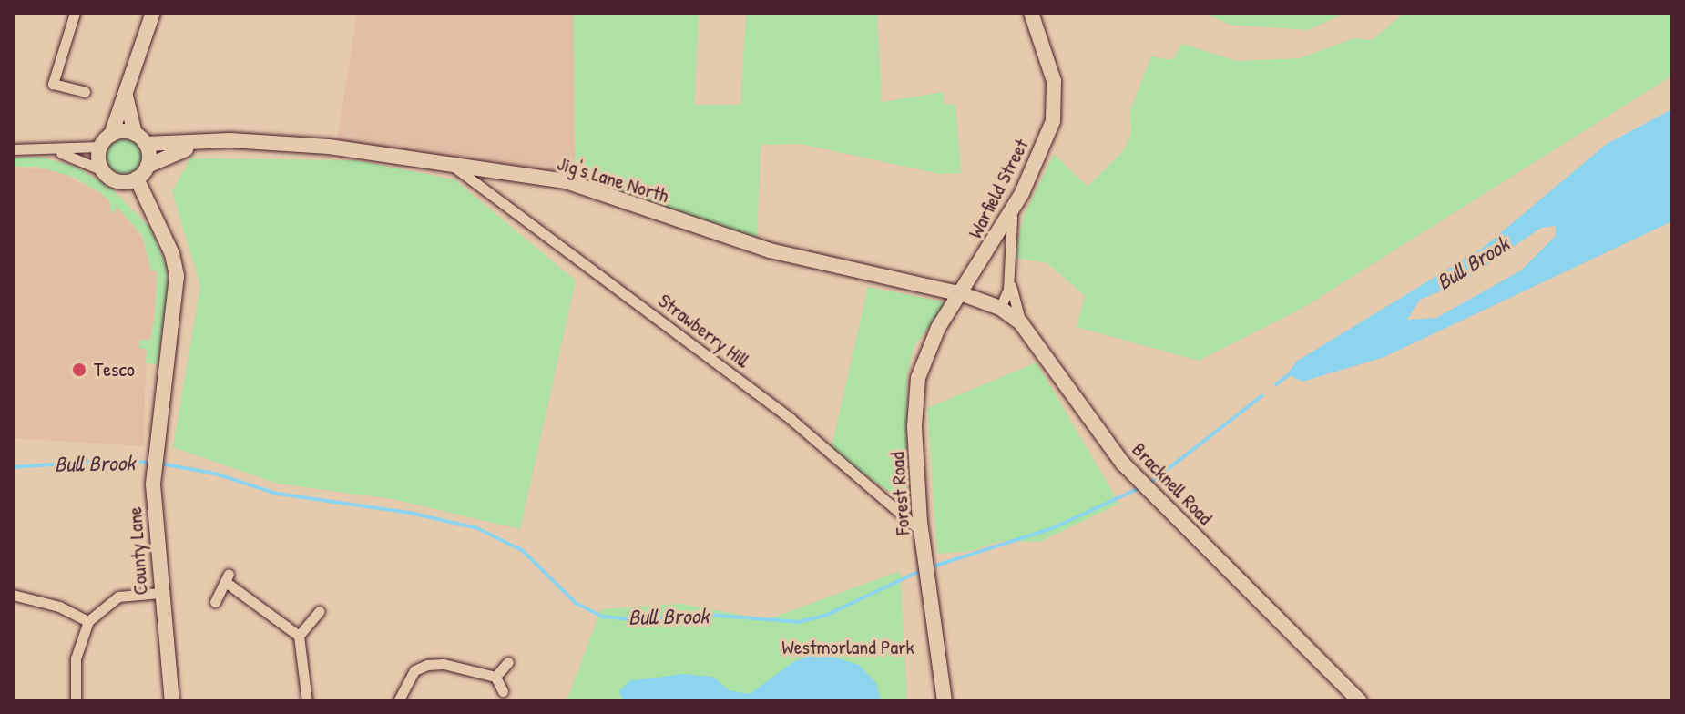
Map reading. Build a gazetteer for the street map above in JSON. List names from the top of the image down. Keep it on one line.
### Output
{"streets":{"street":["Jig's Lane North","Warfield Street","Strawberry Hill","Bracknell Road","Forest Road","County Lane"]},"crossings":[["Jig's Lane North","Warfield Street"],["Jig's Lane North","Strawberry Hill"],["Jig's Lane North","Bracknell Road"],["Jig's Lane North","Forest Road"],["Jig's Lane North","County Lane"],["Warfield Street","Bracknell Road"],["Warfield Street","Forest Road"],["Strawberry Hill","Forest Road"],["Bracknell Road","Forest Road"]],"water":["Bull Brook"],"parks":["Westmorland Park"],"places":["Tesco"]}
